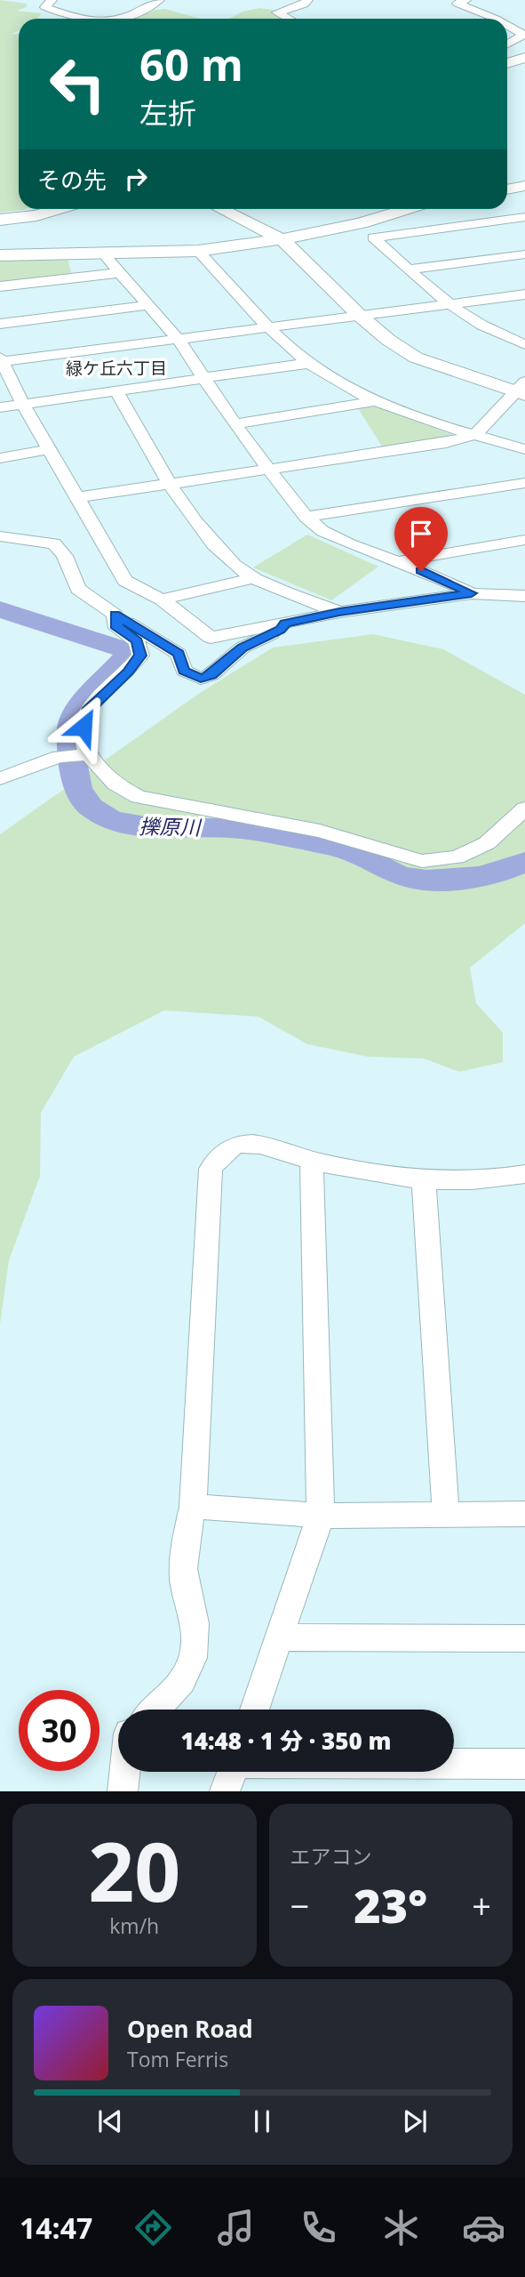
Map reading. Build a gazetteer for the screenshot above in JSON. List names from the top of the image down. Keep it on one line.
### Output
{"districts":["緑ケ丘六丁目"],"water":["擽原川"],"page":{"turn":["60 m","左折"],"then":"その先","limit":"30","trip":"14:48 · 1 分 · 350 m","tile":[["20","km/h"],"エアコン"],"heat":["−","23°","+"],"song":["Open Road","Tom Ferris"],"tabs":"14:47"}}
